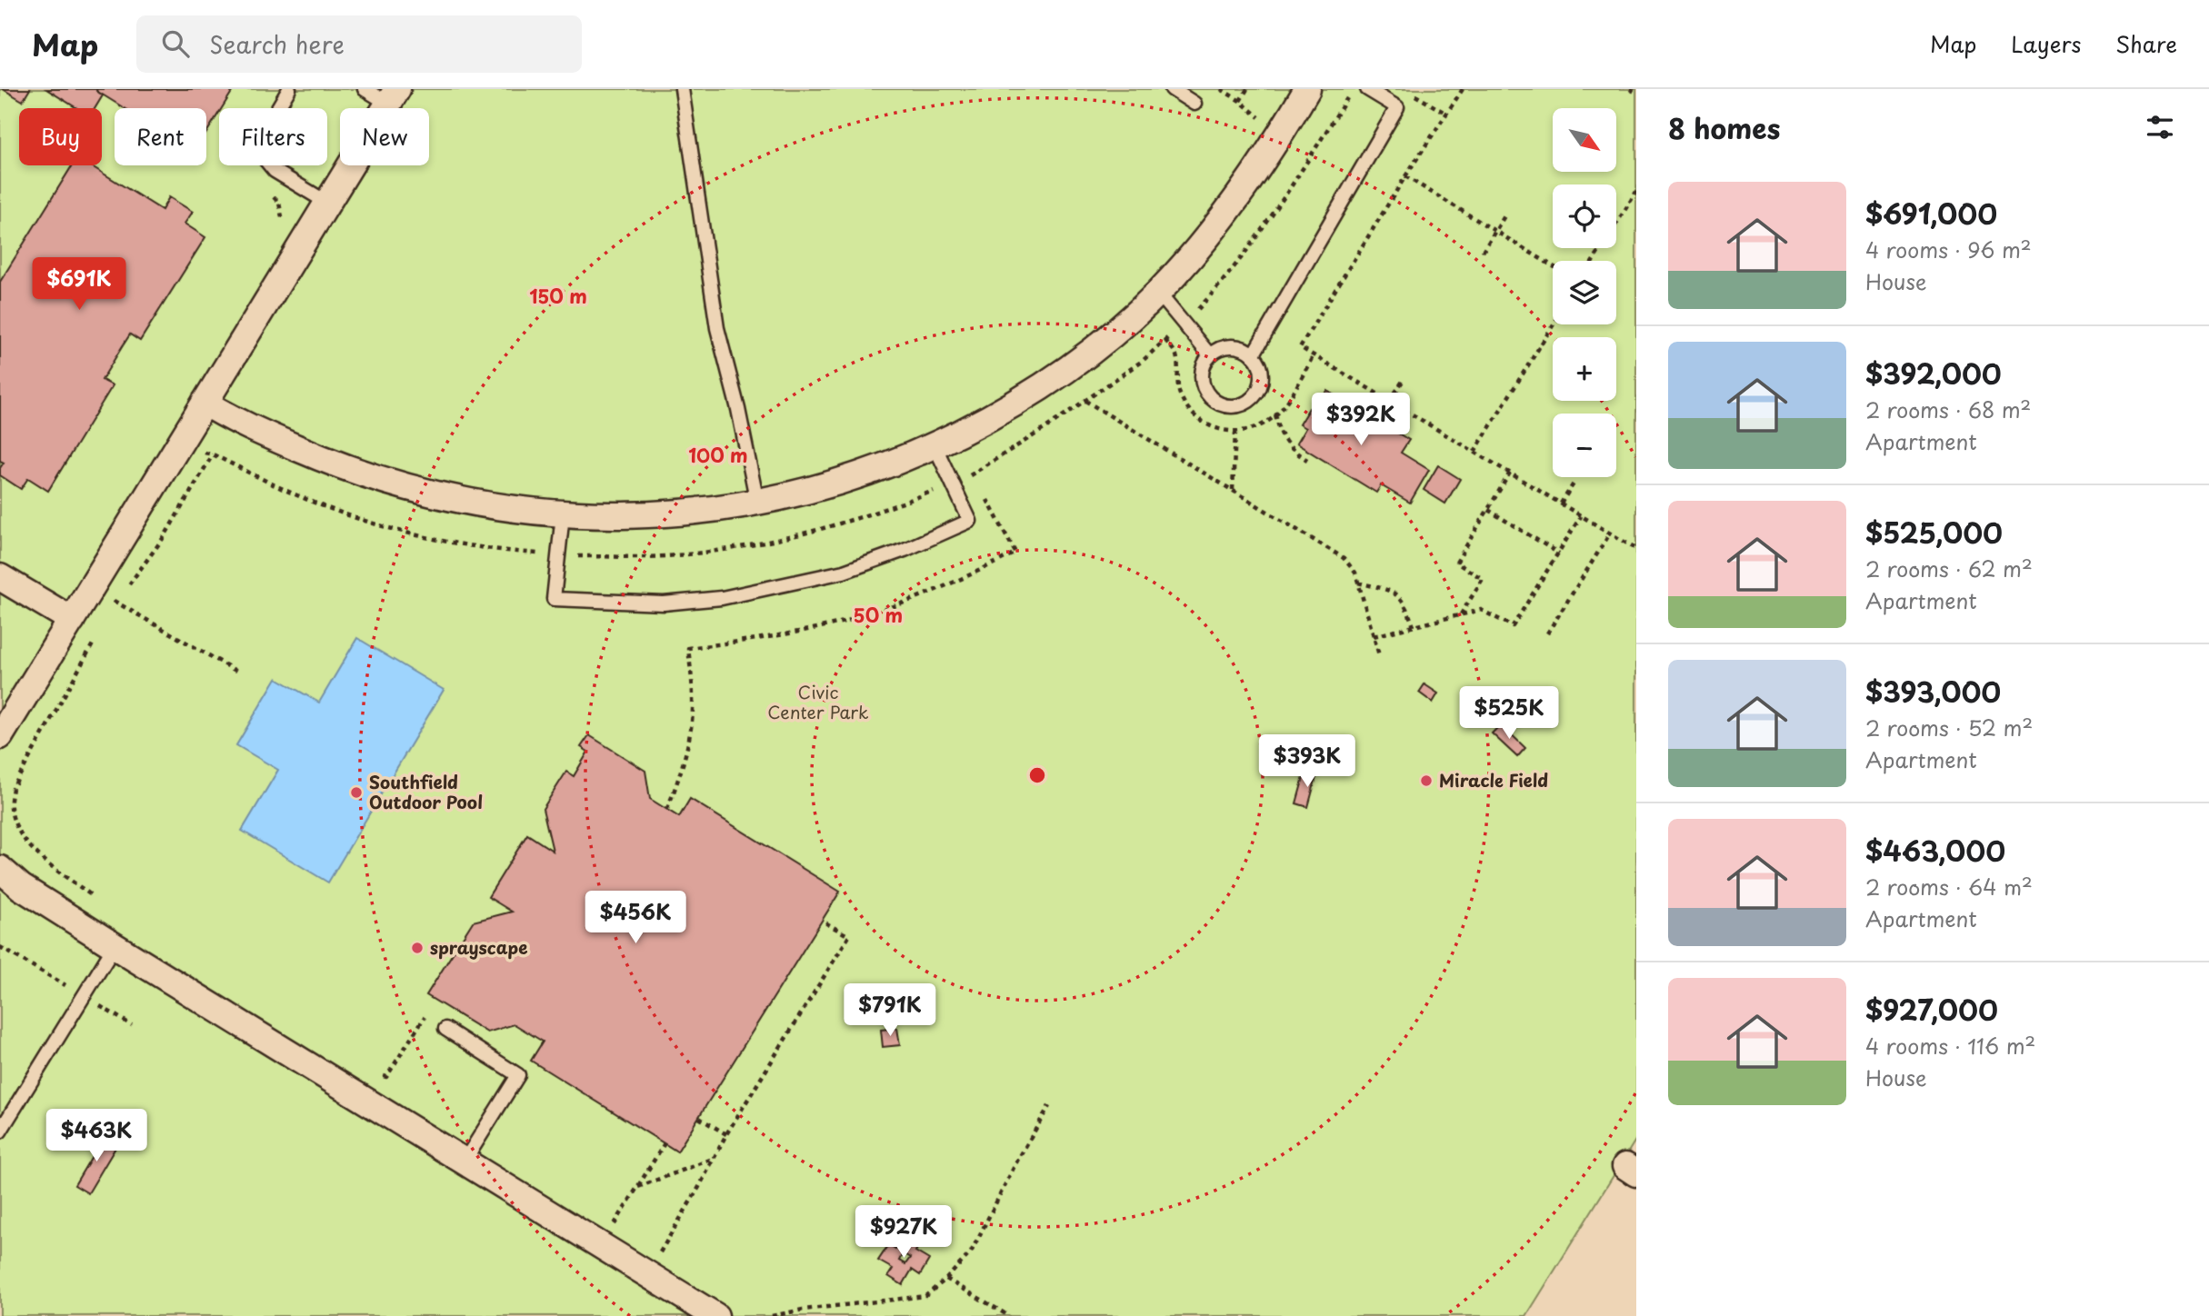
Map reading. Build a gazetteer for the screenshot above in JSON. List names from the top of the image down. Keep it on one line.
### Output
{"parks":["Civic Center Park"],"places":["Miracle Field","Southfield Outdoor Pool","sprayscape"],"north":"bottom right","page":{"header":"Map","search":"Search here","nav":["Map","Layers","Share"],"heading":"8 homes","map_buttons":["+","−"],"chip":["Buy","Rent","Filters","New"],"list":[{"name":"$691,000","note":"4 rooms · 96 m² · House"},{"name":"$392,000","note":"2 rooms · 68 m² · Apartment"},{"name":"$525,000","note":"2 rooms · 62 m² · Apartment"},{"name":"$393,000","note":"2 rooms · 52 m² · Apartment"},{"name":"$463,000","note":"2 rooms · 64 m² · Apartment"},{"name":"$927,000","note":"4 rooms · 116 m² · House"}],"price":["$691K","$392K","$525K","$393K","$456K","$791K","$463K","$927K"]},"rings":["150 m","100 m","50 m"]}
